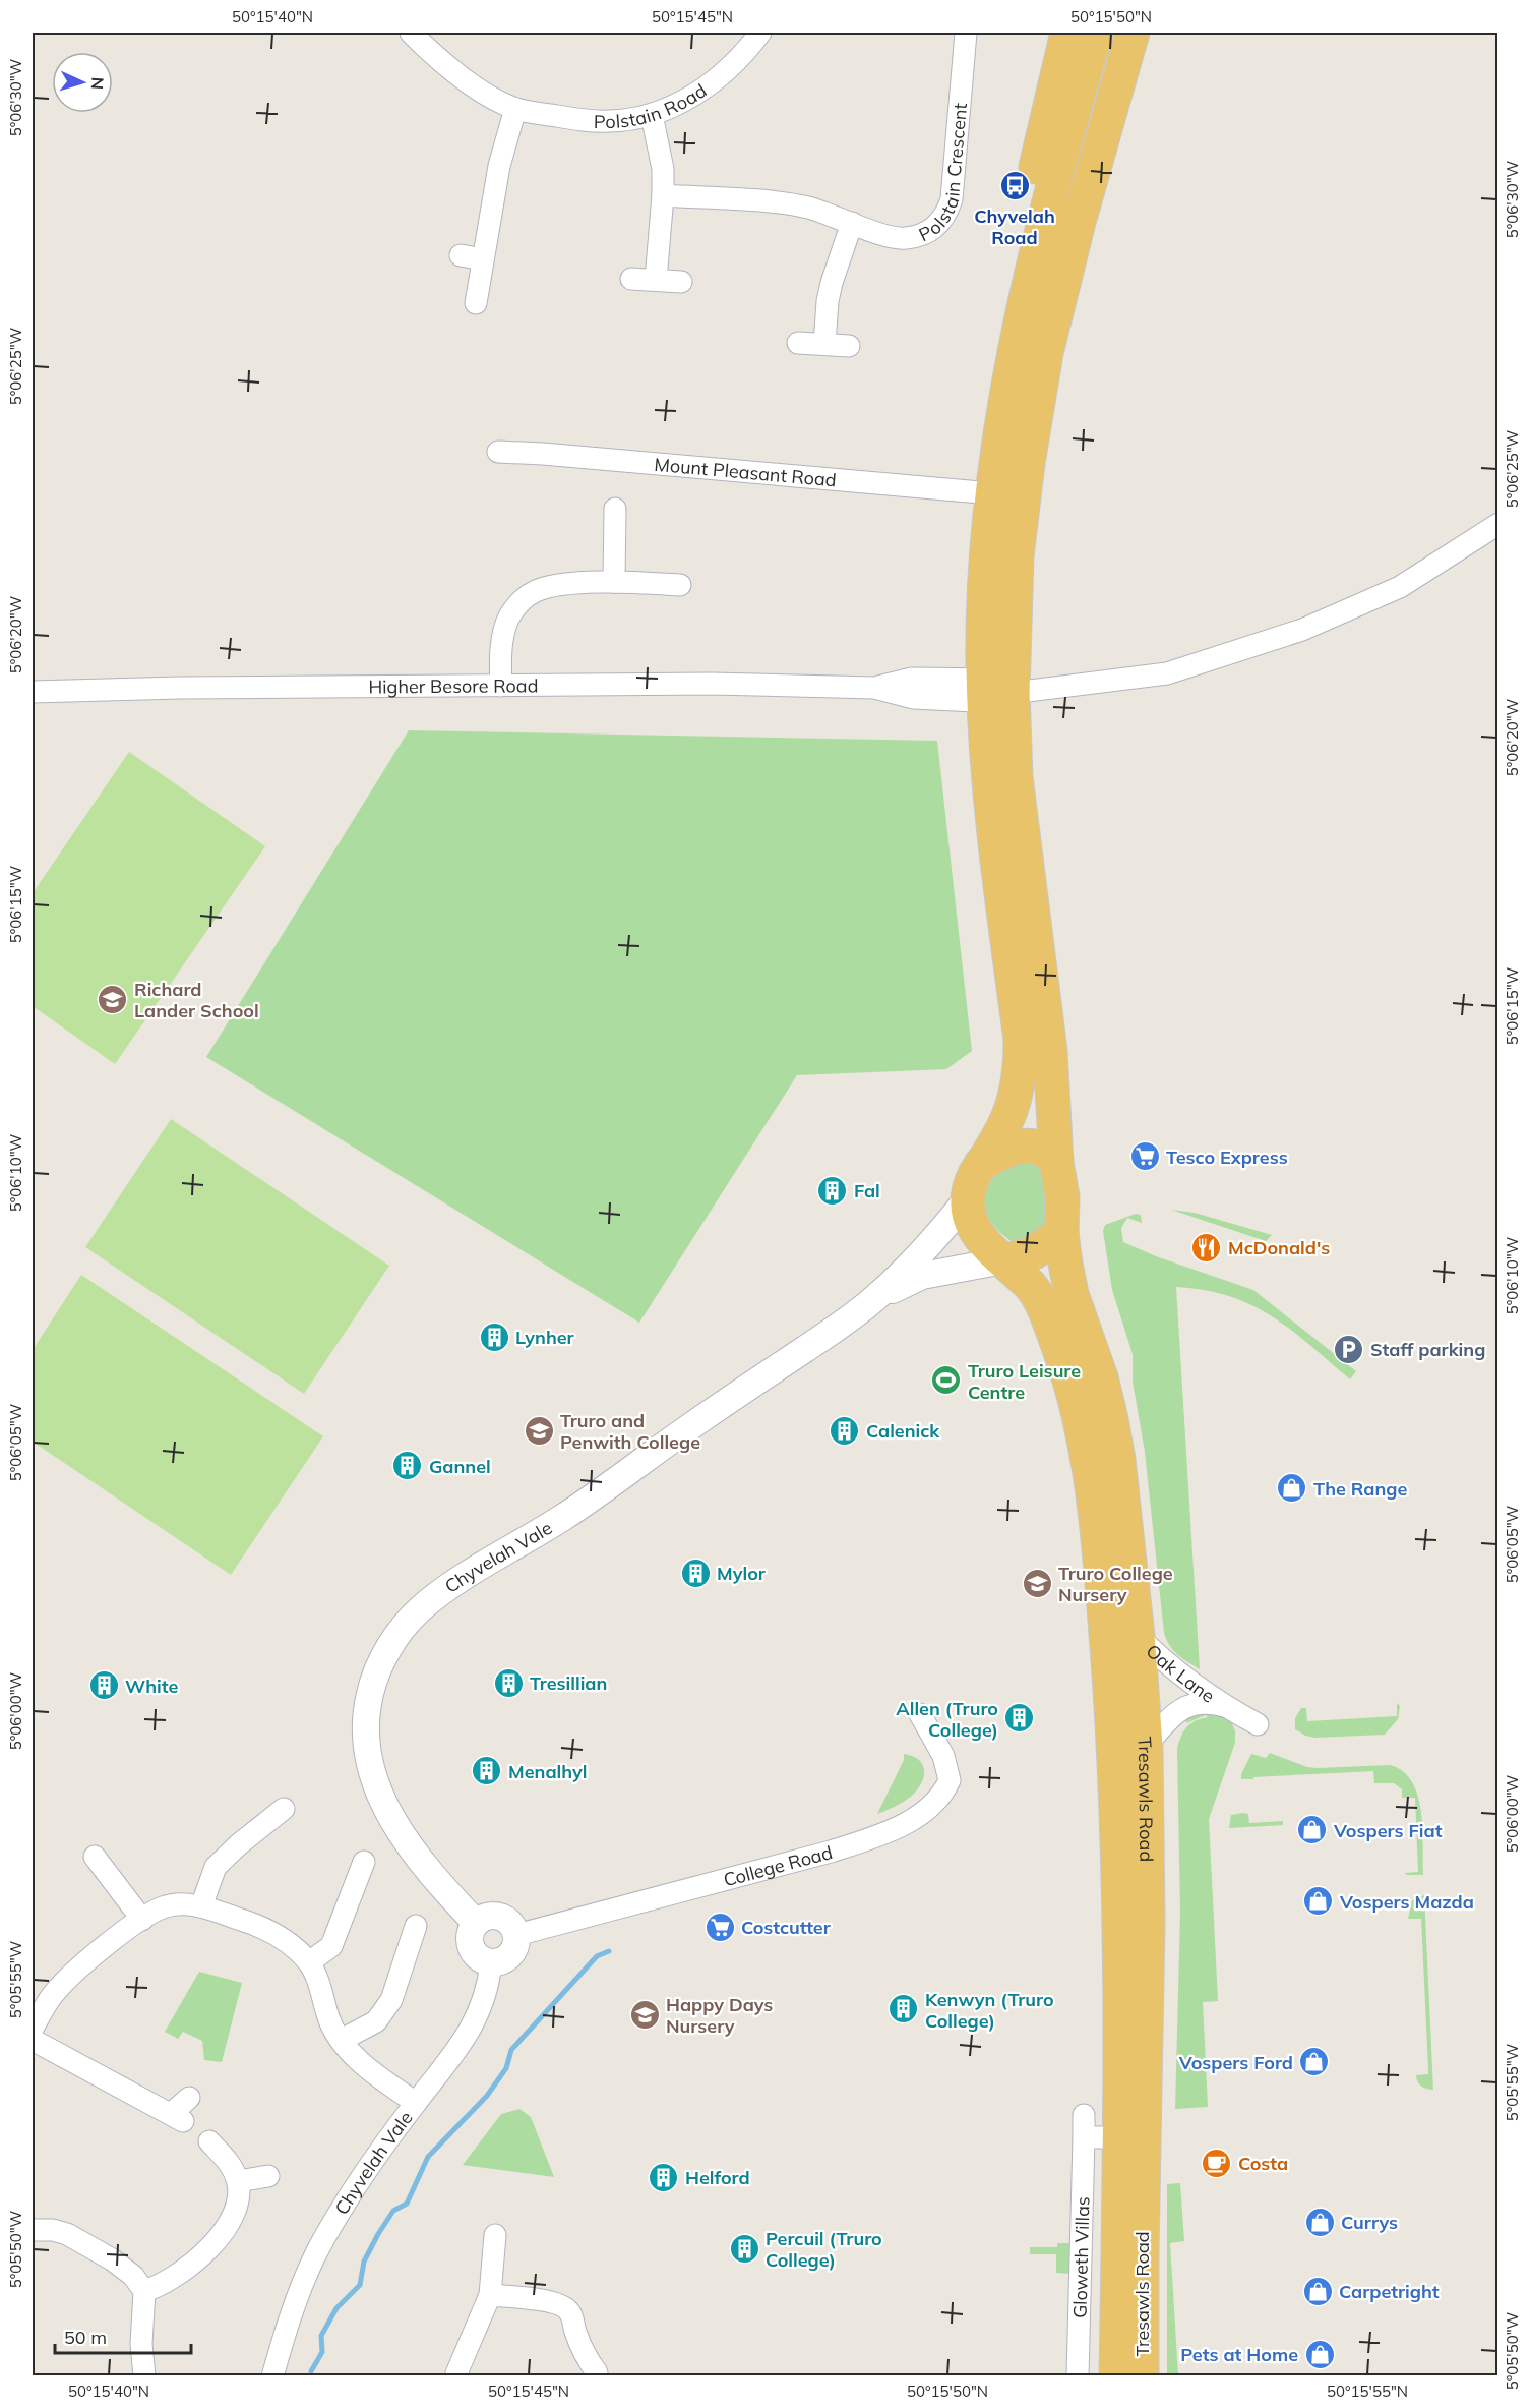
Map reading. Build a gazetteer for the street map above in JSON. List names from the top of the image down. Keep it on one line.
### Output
{"streets":{"highway":["Tresawls Road"],"street":["Polstain Road","Polstain Crescent","Mount Pleasant Road","Higher Besore Road","Chyvelah Vale","Oak Lane","College Road","Gloweth Villas"]},"crossings":[["Chyvelah Vale","Tresawls Road"],["Chyvelah Vale","College Road"],["Oak Lane","Tresawls Road"]],"places":{"bus stop":["Chyvelah Road"],"school or university":["Richard Lander School","Truro and Penwith College","Truro College Nursery","Happy Days Nursery"],"supermarket":["Tesco Express","Costcutter"],"building":["Fal","Lynher","Calenick","Gannel","Mylor","Tresillian","White","Allen (Truro College)","Menalhyl","Kenwyn (Truro College)","Helford","Percuil (Truro College)"],"restaurant":["McDonald's"],"parking":["Staff parking"],"sports":["Truro Leisure Centre"],"shop":["The Range","Vospers Fiat","Vospers Mazda","Vospers Ford","Currys","Carpetright","Pets at Home"],"cafe":["Costa"]},"scale_bar":"50 m","north":"right","coordinates":["50°15'40\"N","50°15'45\"N","50°15'50\"N","5°06'30\"W","5°06'25\"W","5°06'20\"W","5°06'15\"W","5°06'10\"W","5°06'05\"W","5°06'00\"W","5°05'55\"W","5°05'50\"W","50°15'55\"N"]}
